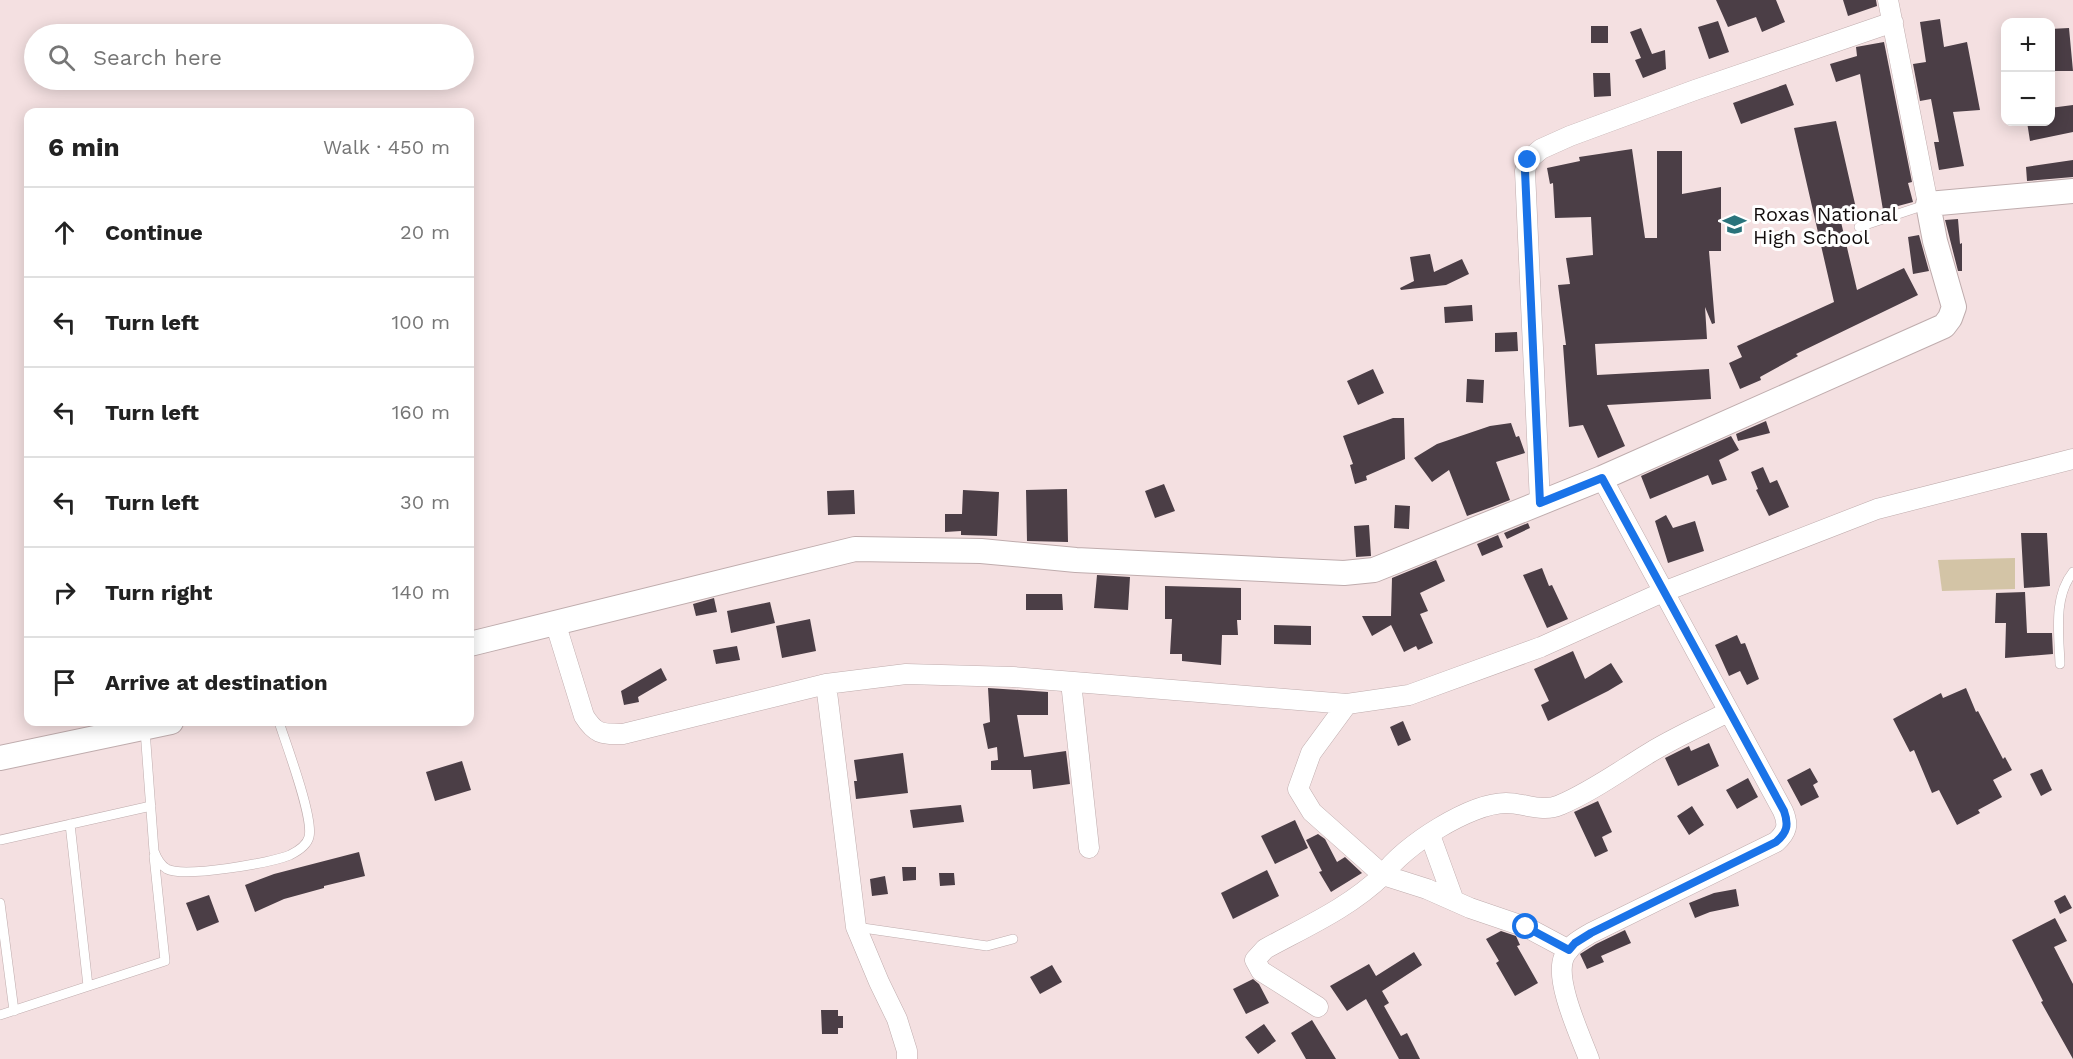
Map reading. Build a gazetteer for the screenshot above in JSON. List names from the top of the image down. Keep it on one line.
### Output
{"places":{"school or university":["Roxas National High School"]},"page":{"map_buttons":["+","−"],"search":"Search here","heading":["6 min","Walk · 450 m"],"list":[["Continue","20 m"],["Turn left","100 m"],["Turn left","160 m"],["Turn left","30 m"],["Turn right","140 m"],"Arrive at destination"]}}
